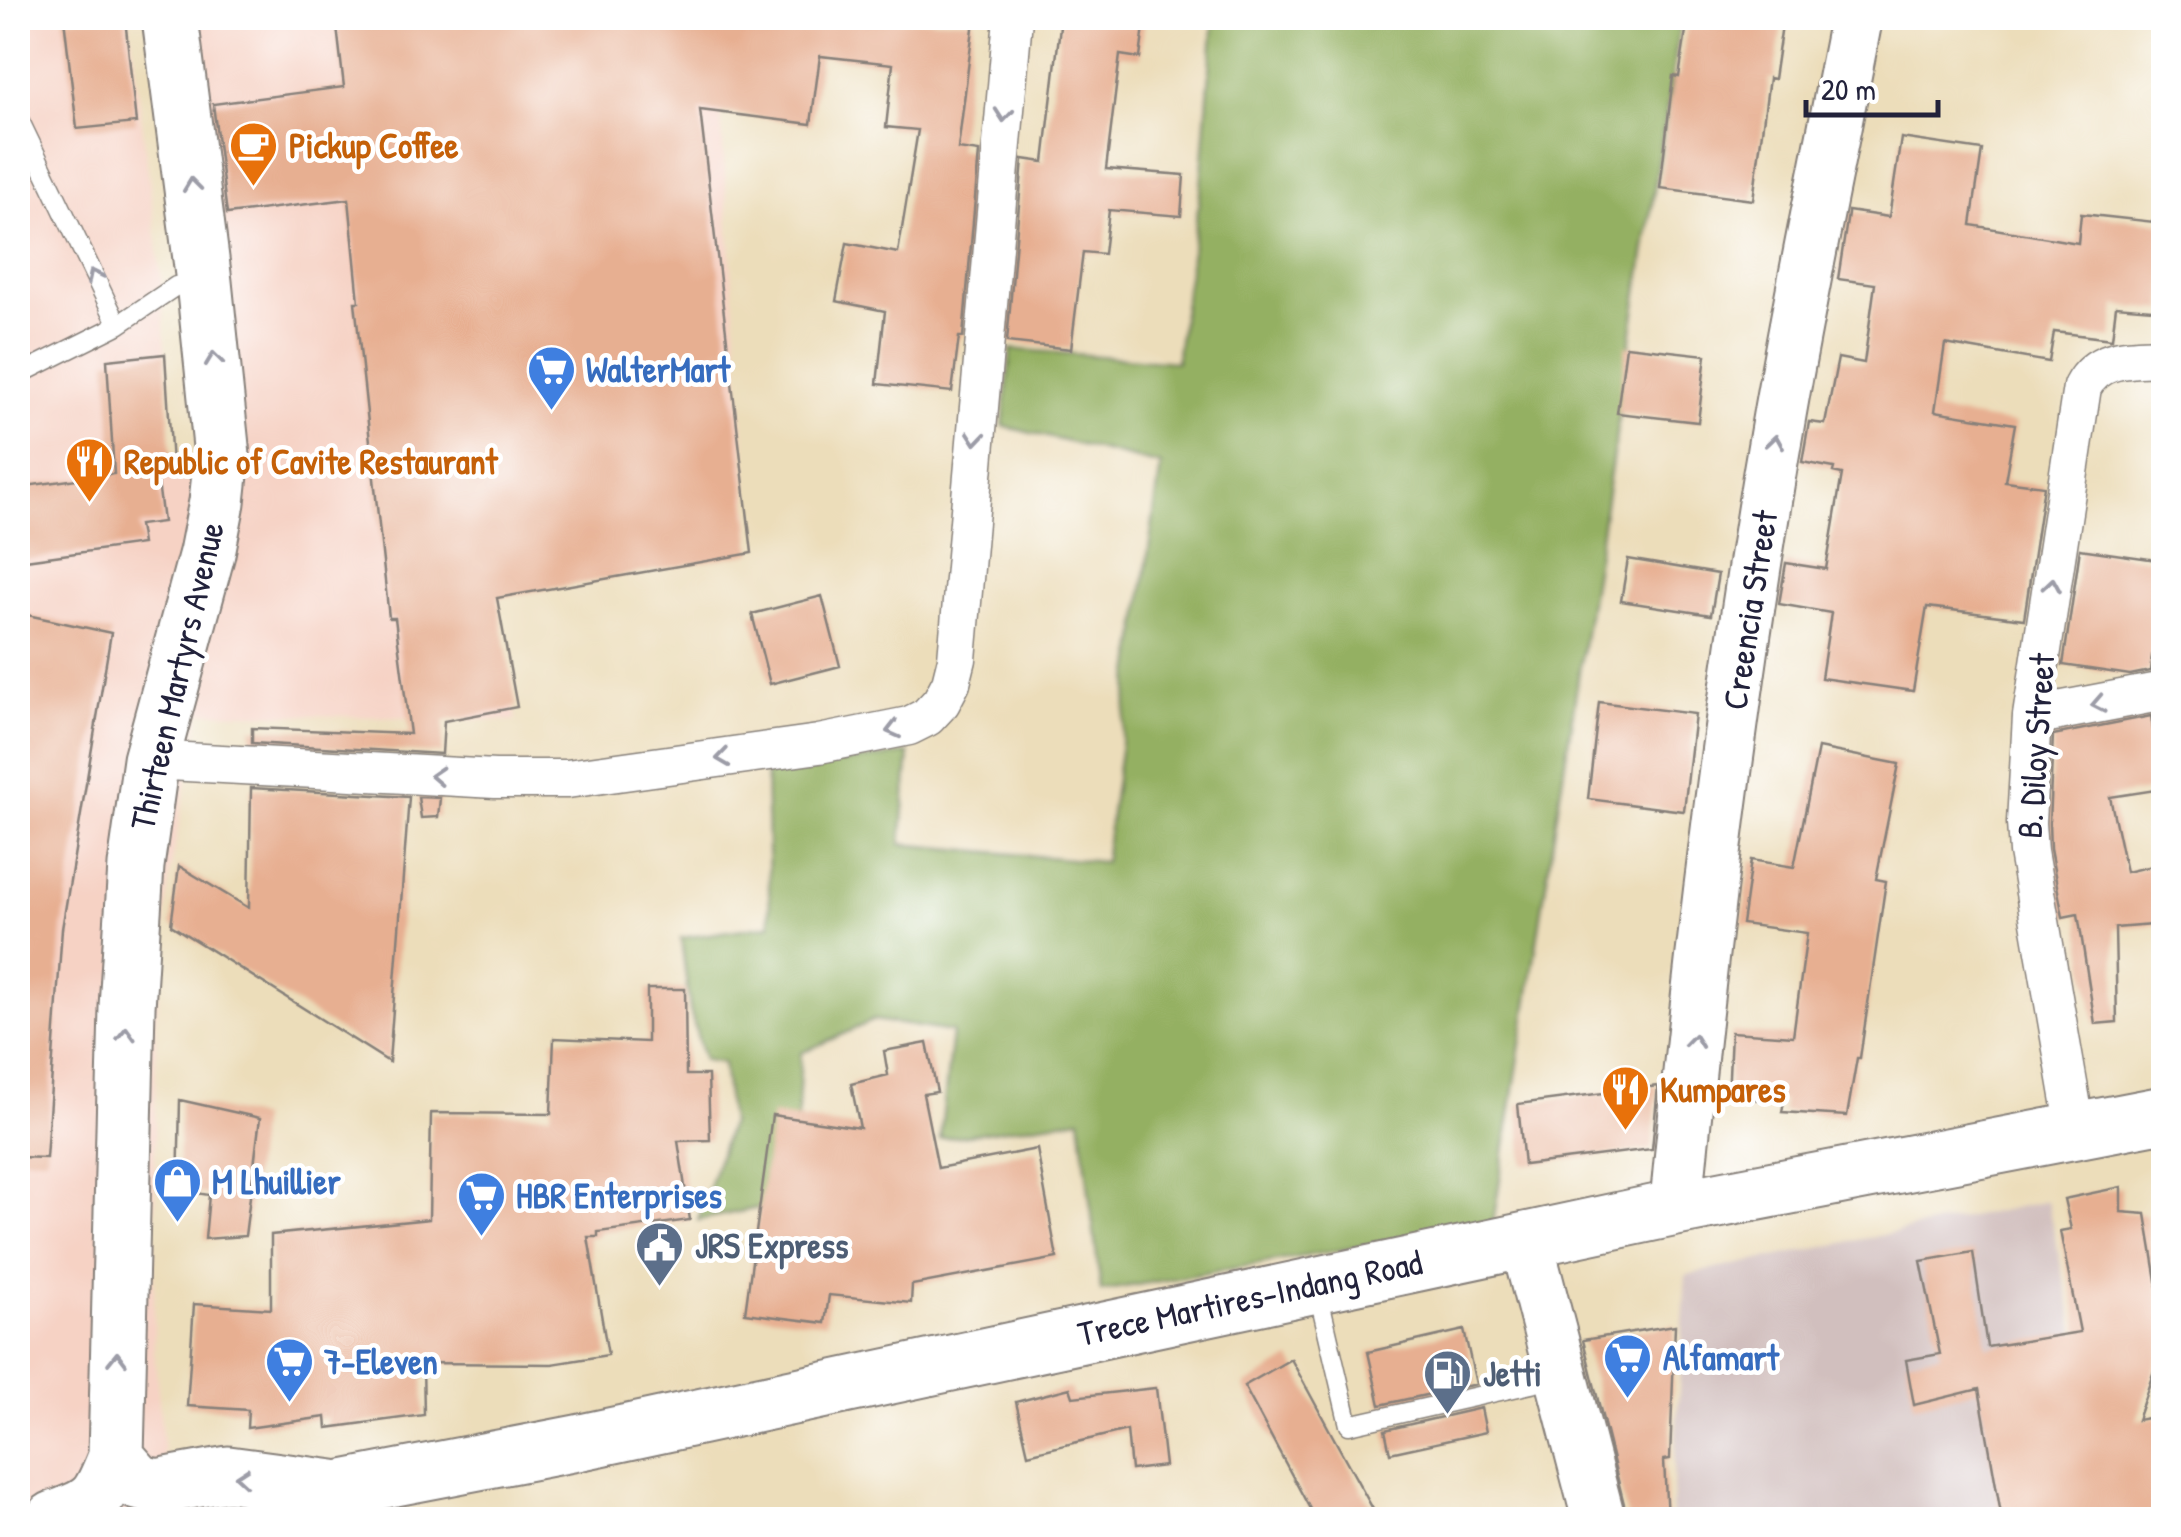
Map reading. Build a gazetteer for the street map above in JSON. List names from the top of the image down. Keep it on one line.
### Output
{"streets":{"main road":["Thirteen Martyrs Avenue","Trece Martires-Indang Road"],"street":["Creencia Street","B. Diloy Street"]},"crossings":[["Creencia Street","Trece Martires-Indang Road"],["Thirteen Martyrs Avenue","Trece Martires-Indang Road"],["B. Diloy Street","Trece Martires-Indang Road"]],"one_way":["Creencia Street","Thirteen Martyrs Avenue","B. Diloy Street"],"places":{"cafe":["Pickup Coffee"],"supermarket":["WalterMart","HBR Enterprises","Alfamart","7-Eleven"],"restaurant":["Republic of Cavite Restaurant","Kumpares"],"shop":["M Lhuillier"],"public building":["JRS Express"],"fuel station":["Jetti"]},"scale_bar":"20 m"}
